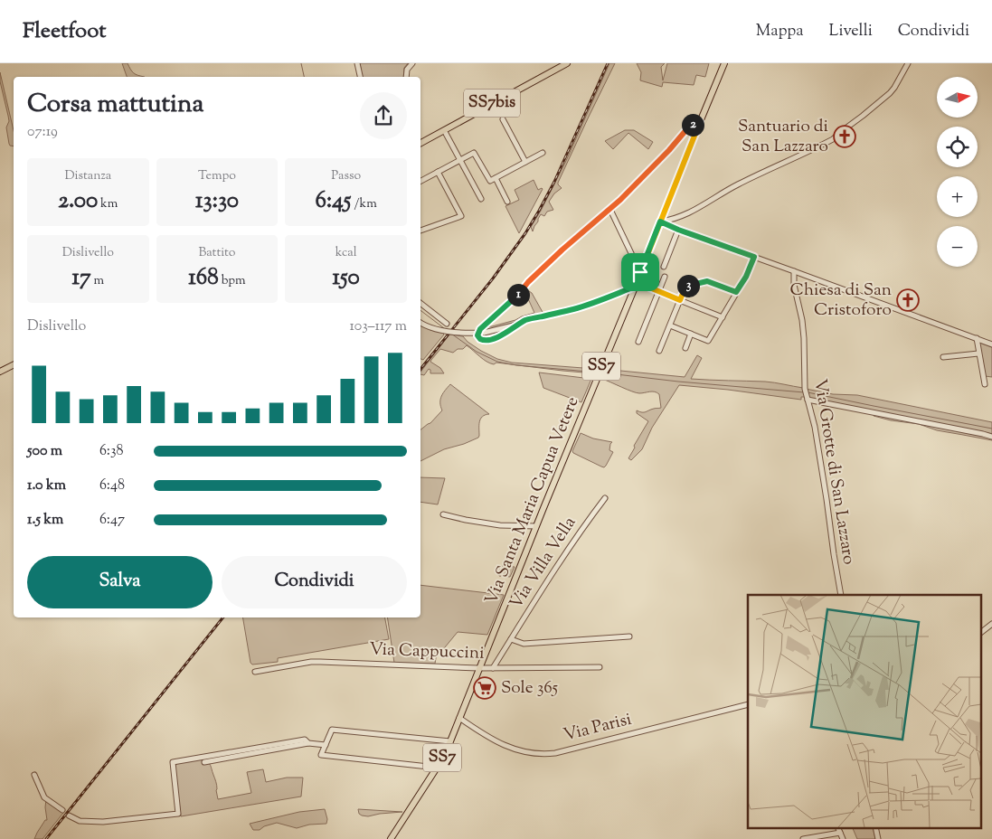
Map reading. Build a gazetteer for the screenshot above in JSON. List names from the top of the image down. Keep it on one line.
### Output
{"streets":{"main road":["SS7bis","SS7","Via Santa Maria Capua Vetere"],"street":["Via Grotte di San Lazzaro","Via Villa Vella","Via Cappuccini","Via Parisi"]},"crossings":[["Via Santa Maria Capua Vetere","Via Cappuccini"],["Via Santa Maria Capua Vetere","Via Parisi"],["Via Villa Vella","Via Cappuccini"]],"places":{"church":["Santuario di San Lazzaro","Chiesa di San Cristoforo"],"supermarket":["Sole 365"]},"north":"right","page":{"header":"Fleetfoot","nav":["Mappa","Livelli","Condividi"],"map_buttons":["+","−"],"heading":["Corsa mattutina","07:19"],"pins":["2","3","1"],"stats":[["Distanza","2.00 km"],["Tempo","13:30"],["Passo","6:45 /km"],["Dislivello","17 m"],["Battito","168 bpm"],["kcal","150"]],"chart":["Dislivello","103–117 m"],"list":[{"name":"500 m","note":"6:38"},{"name":"1.0 km","note":"6:48"},{"name":"1.5 km","note":"6:47"}],"buttons":["Salva","Condividi"]}}
